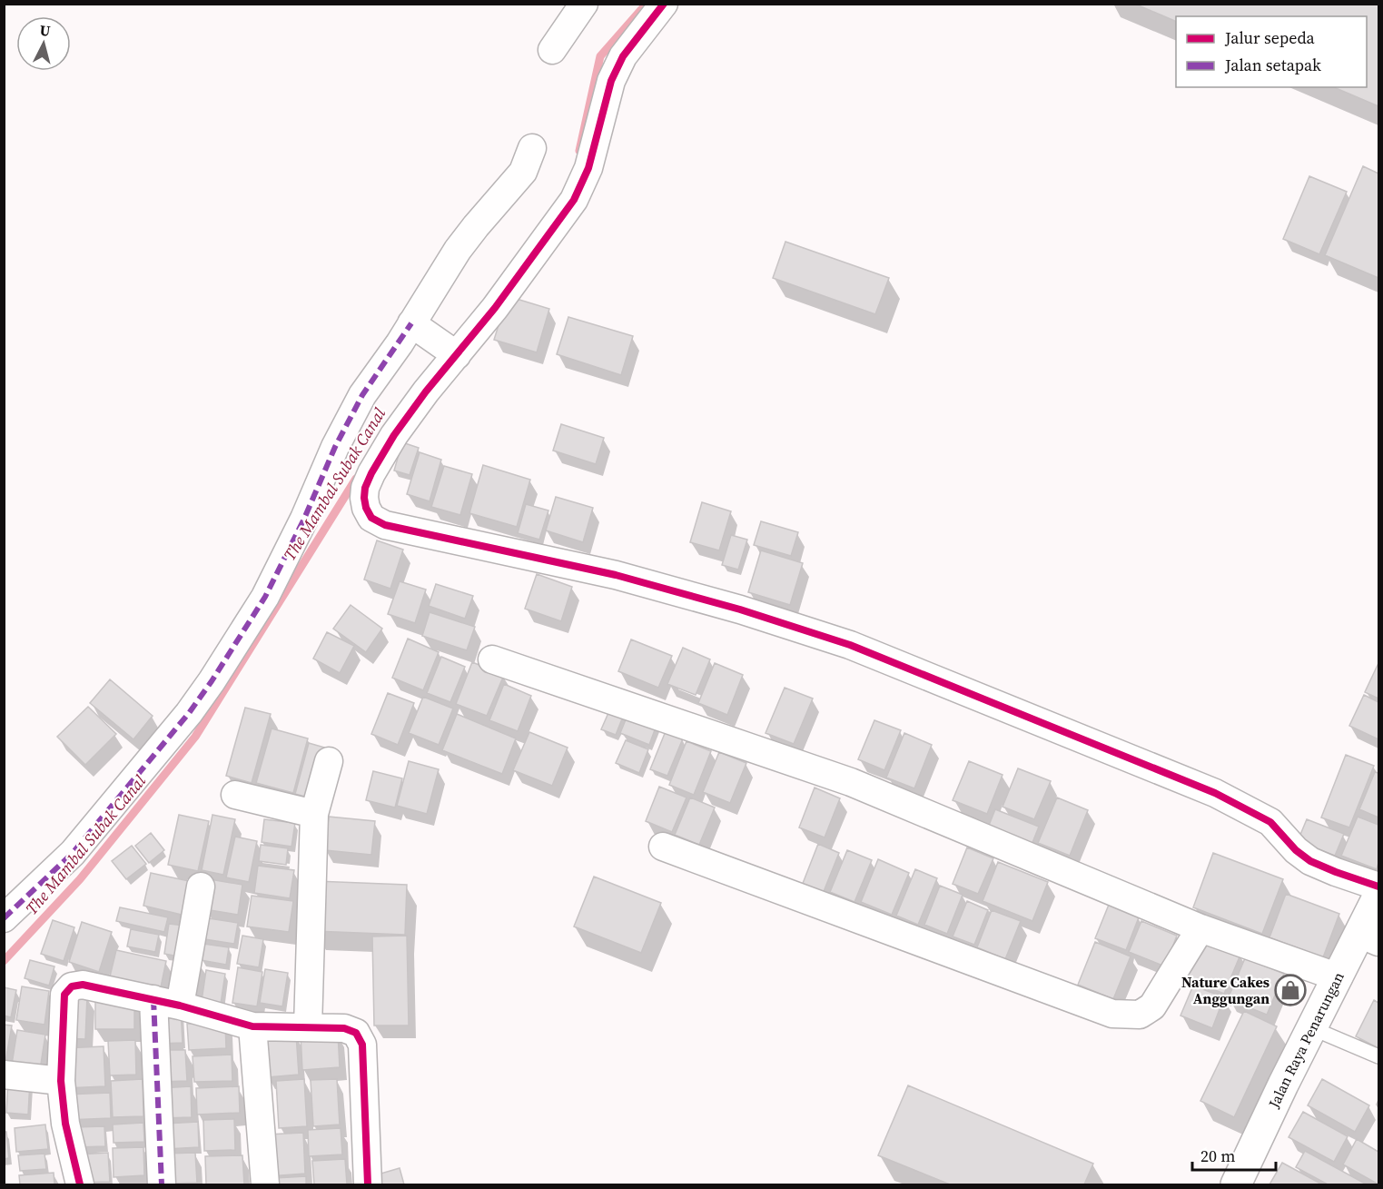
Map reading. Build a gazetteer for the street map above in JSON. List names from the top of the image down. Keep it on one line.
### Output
{"streets":{"main road":["Jalan Raya Penarungan"]},"water":["The Mambal Subak Canal"],"places":{"shop":["Nature Cakes Anggungan"]},"legend":["Jalur sepeda","Jalan setapak"],"scale_bar":"20 m","north":"top"}
